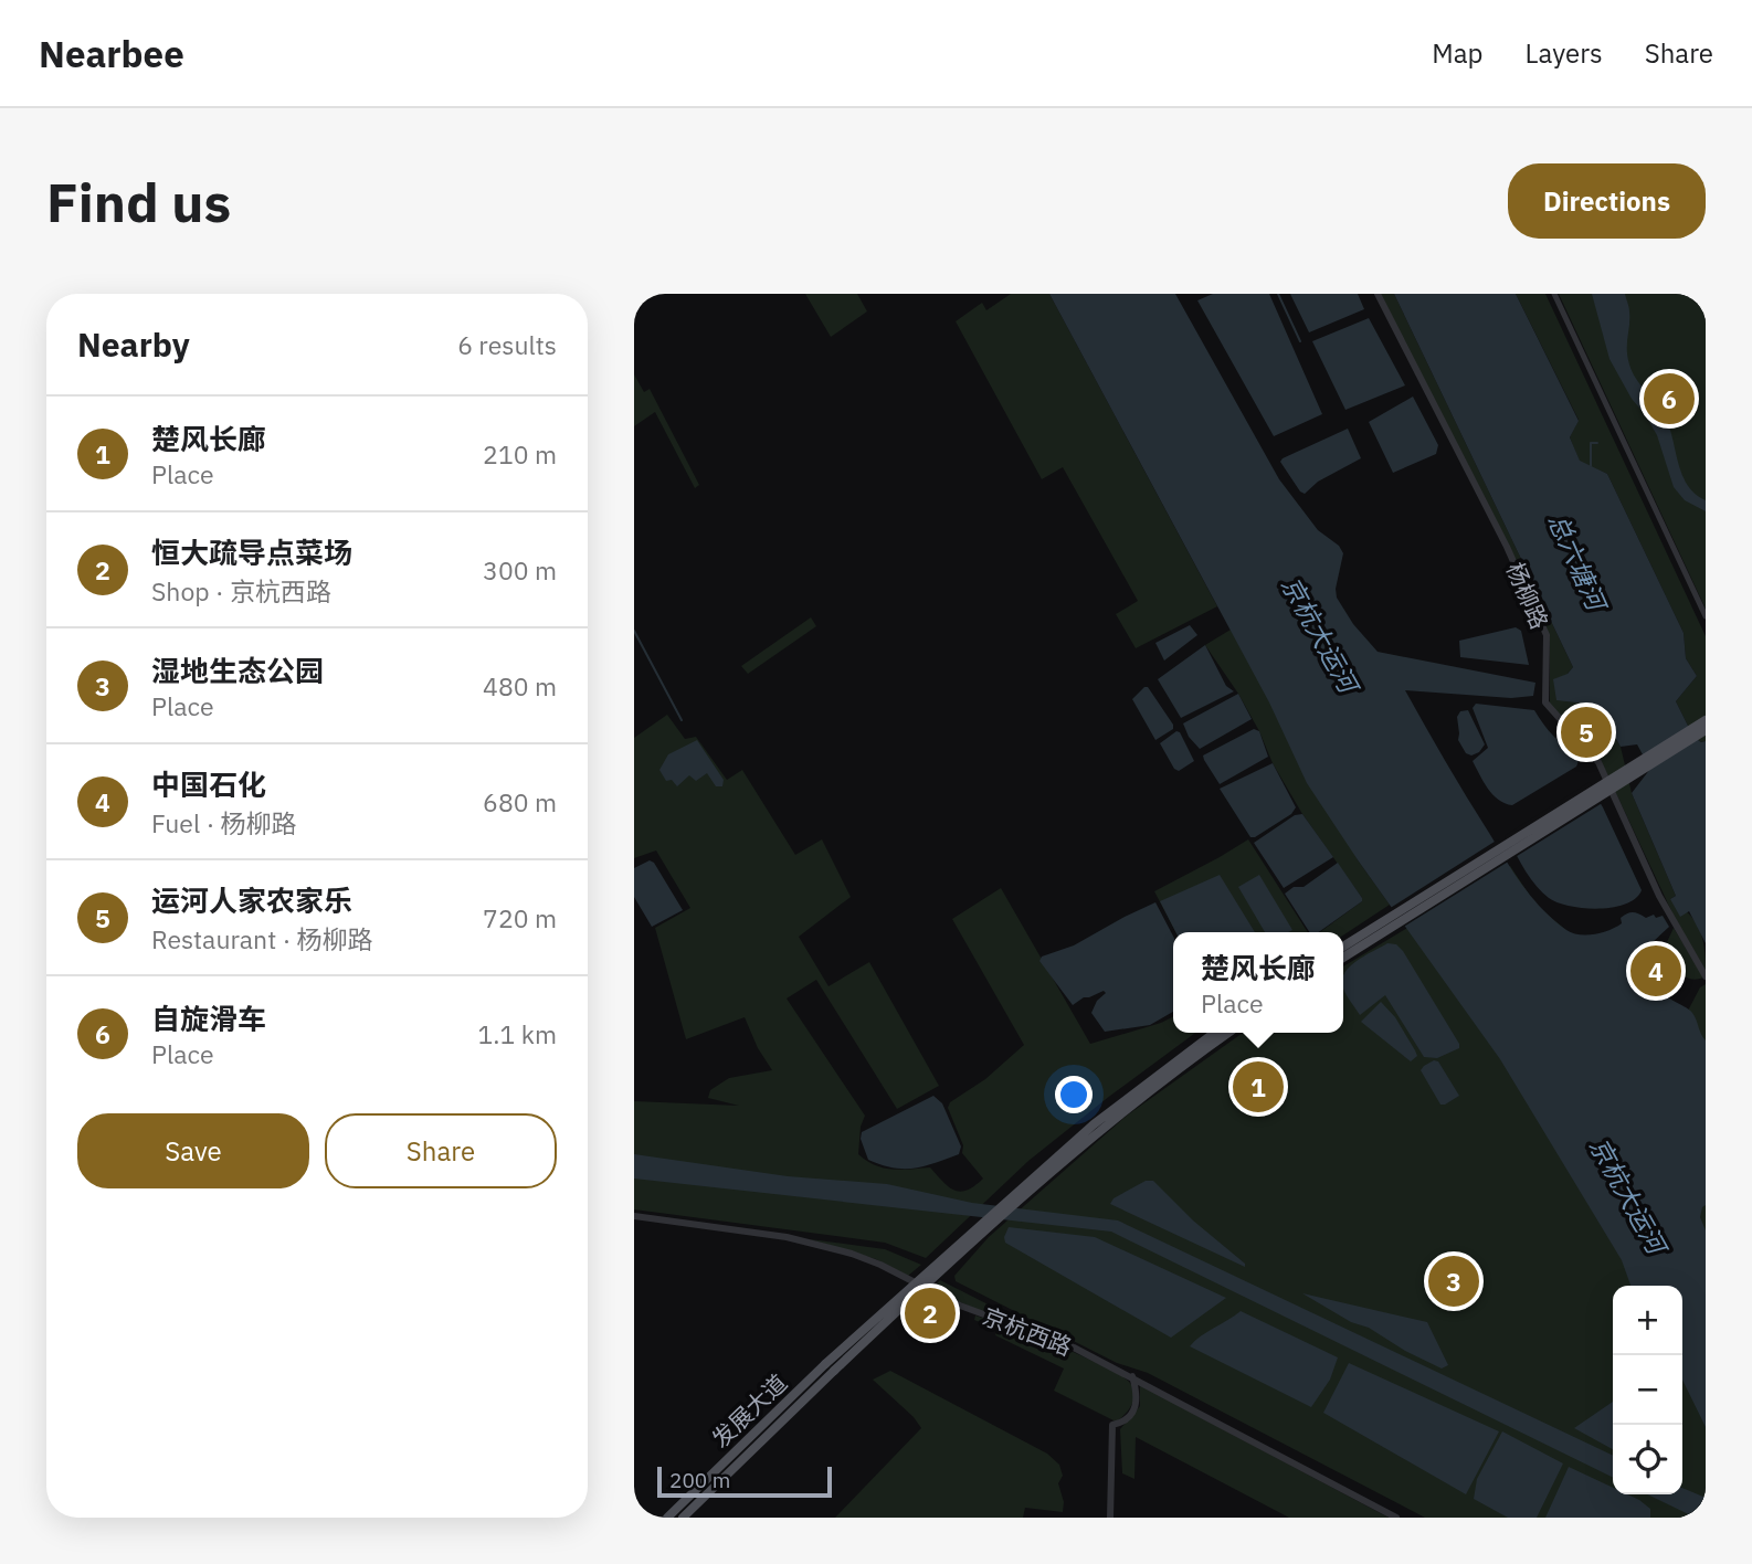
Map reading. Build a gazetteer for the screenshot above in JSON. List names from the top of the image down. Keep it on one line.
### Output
{"streets":{"main road":["发展大道"],"street":["杨柳路","京杭西路"]},"water":["总六塘河","京杭大运河"],"scale_bar":"200 m","page":{"header":"Nearbee","nav":["Map","Layers","Share"],"buttons":["Directions",["Save","Share"]],"title":"Find us","heading":["Nearby","6 results"],"pins":["6","5","4","1","3","2"],"list":[{"mark":"1","name":"楚风长廊","note":"Place","value":"210 m"},{"mark":"2","name":"恒大疏导点菜场","note":"Shop · 京杭西路","value":"300 m"},{"mark":"3","name":"湿地生态公园","note":"Place","value":"480 m"},{"mark":"4","name":"中国石化","note":"Fuel · 杨柳路","value":"680 m"},{"mark":"5","name":"运河人家农家乐","note":"Restaurant · 杨柳路","value":"720 m"},{"mark":"6","name":"自旋滑车","note":"Place","value":"1.1 km"}],"popup":["楚风长廊","Place"],"map_buttons":["+","−"],"scale":"200 m"}}
